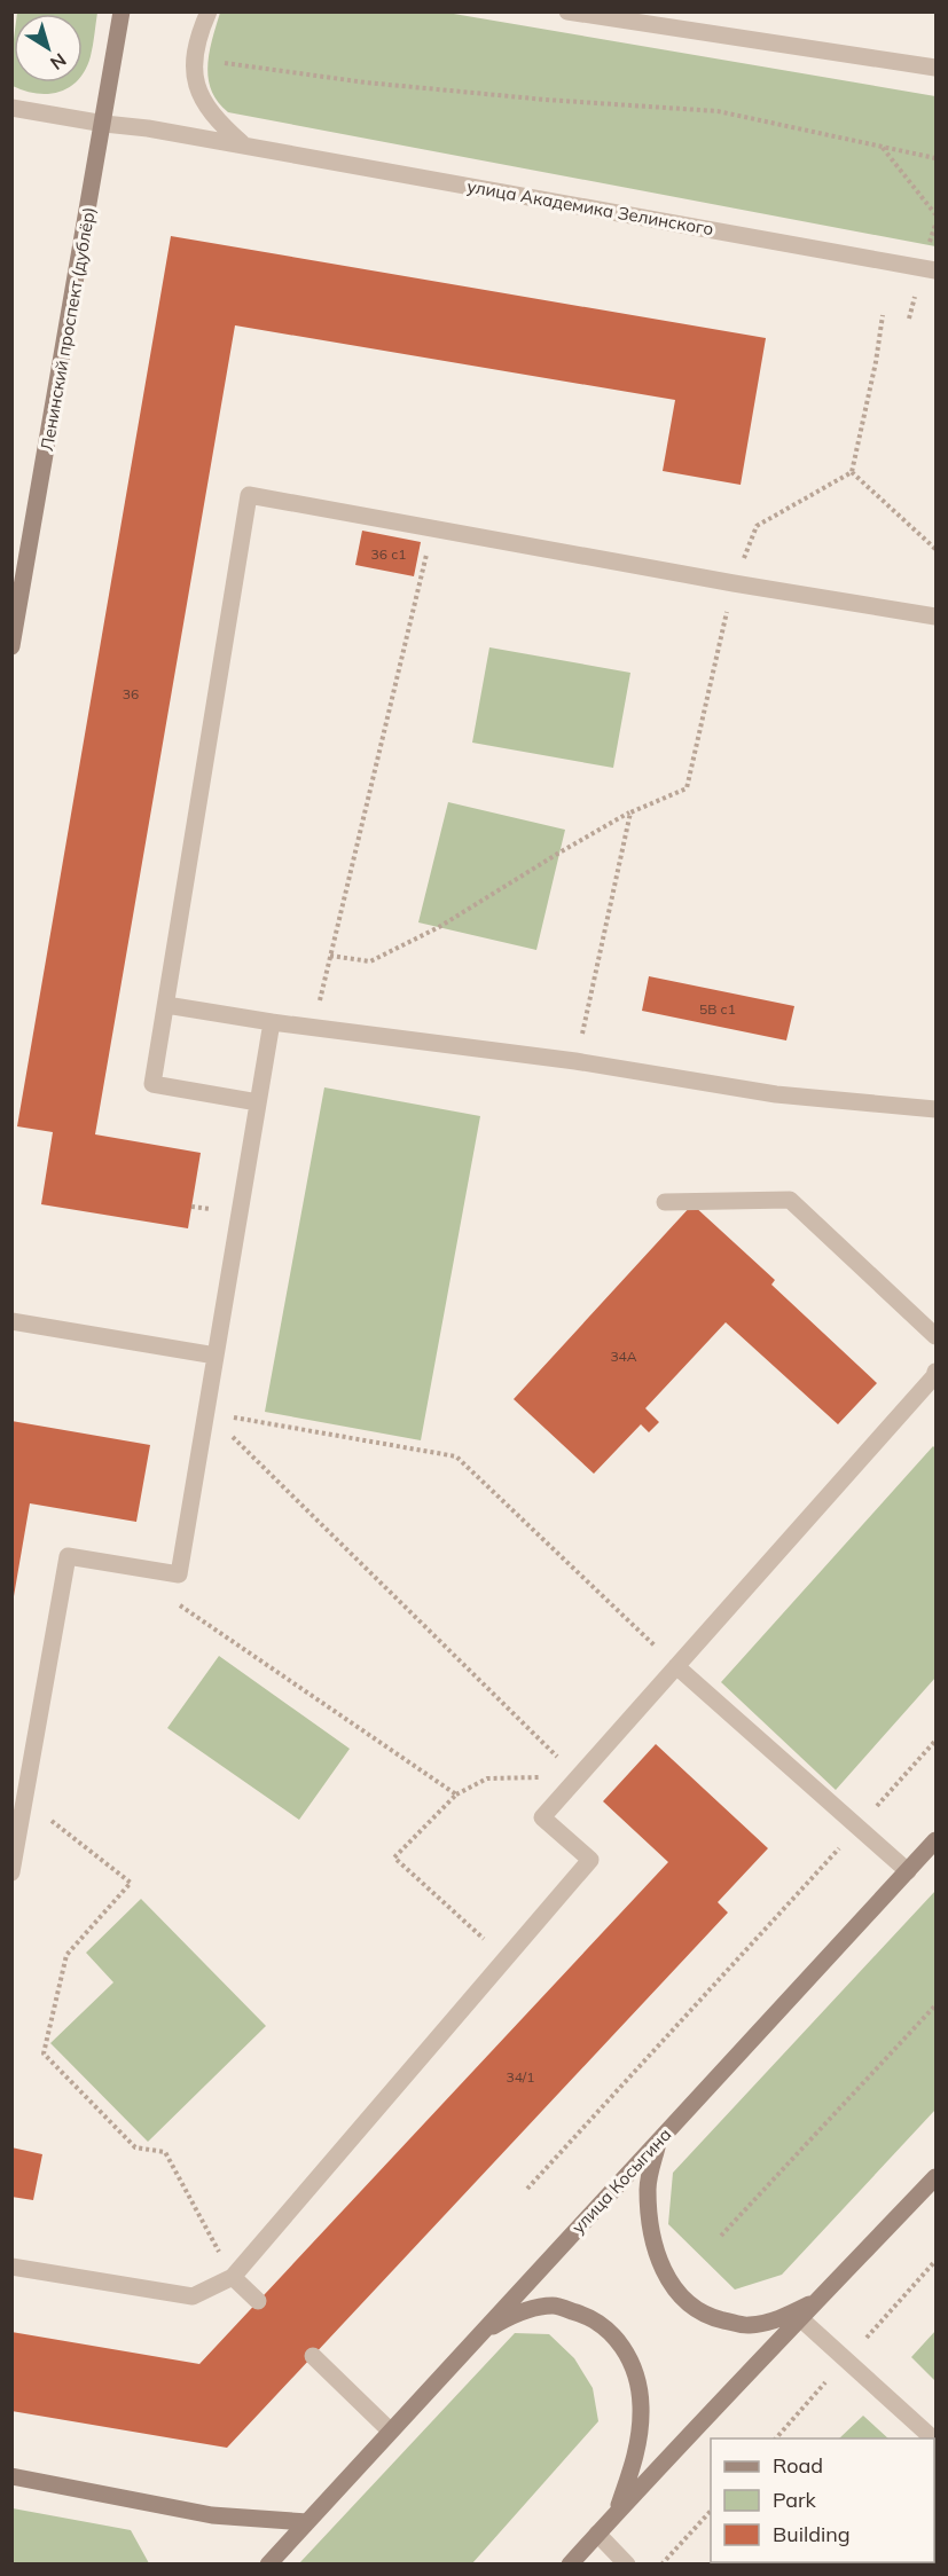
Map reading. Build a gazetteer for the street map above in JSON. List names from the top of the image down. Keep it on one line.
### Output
{"streets":{"main road":["Ленинский проспект (дублёр)","улица Косыгина"],"street":["улица Академика Зелинского"]},"crossings":[["улица Академика Зелинского","Ленинский проспект (дублёр)"]],"house_numbers":["36 с1","36","5В с1","34А","34/1"],"legend":["Road","Park","Building"],"north":"bottom right"}
